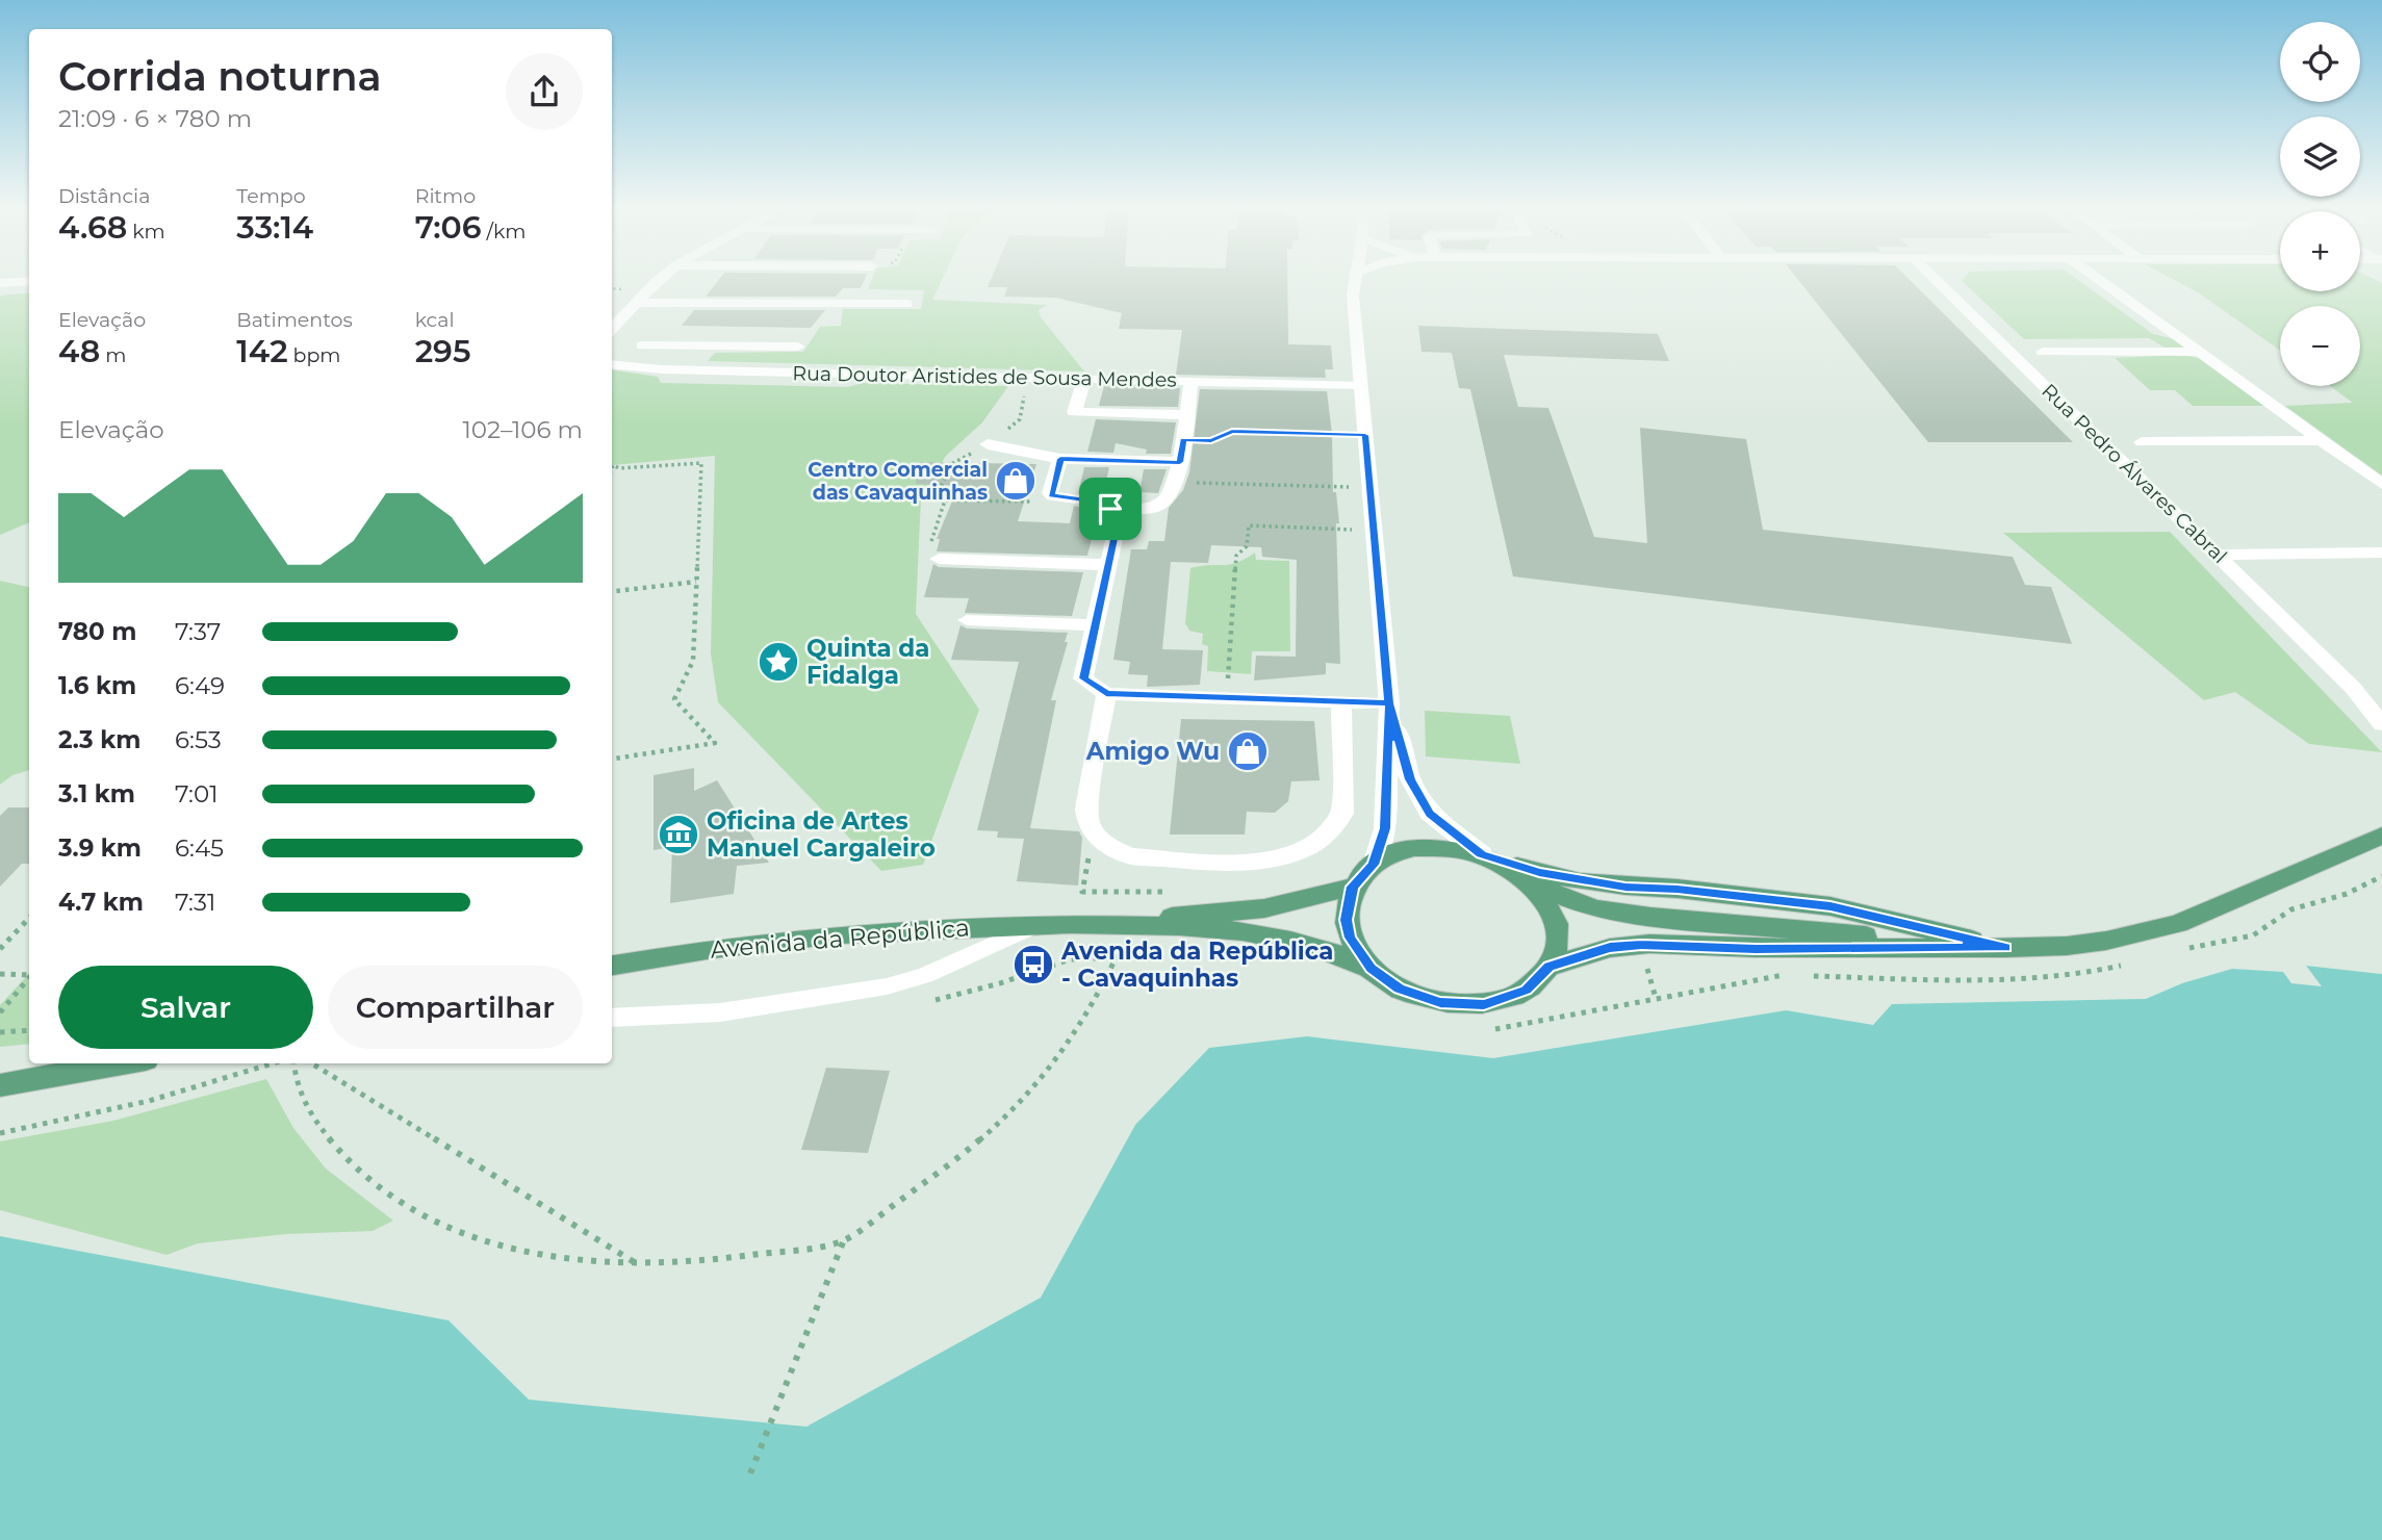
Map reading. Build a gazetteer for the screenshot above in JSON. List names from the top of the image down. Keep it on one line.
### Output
{"streets":{"main road":["Avenida da República"],"street":["Rua Doutor Aristides de Sousa Mendes","Rua Pedro Álvares Cabral"]},"places":{"shop":["Centro Comercial das Cavaquinhas","Amigo Wu"],"place":["Quinta da Fidalga"],"museum":["Oficina de Artes Manuel Cargaleiro"],"bus stop":["Avenida da República - Cavaquinhas"]},"page":{"map_buttons":["+","−"],"heading":["Corrida noturna","21:09 · 6 × 780 m"],"stats":[["Distância","4.68 km"],["Tempo","33:14"],["Ritmo","7:06 /km"],["Elevação","48 m"],["Batimentos","142 bpm"],["kcal","295"]],"chart":["Elevação","102–106 m"],"list":[{"name":"780 m","note":"7:37"},{"name":"1.6 km","note":"6:49"},{"name":"2.3 km","note":"6:53"},{"name":"3.1 km","note":"7:01"},{"name":"3.9 km","note":"6:45"},{"name":"4.7 km","note":"7:31"}],"buttons":["Salvar","Compartilhar"]}}
